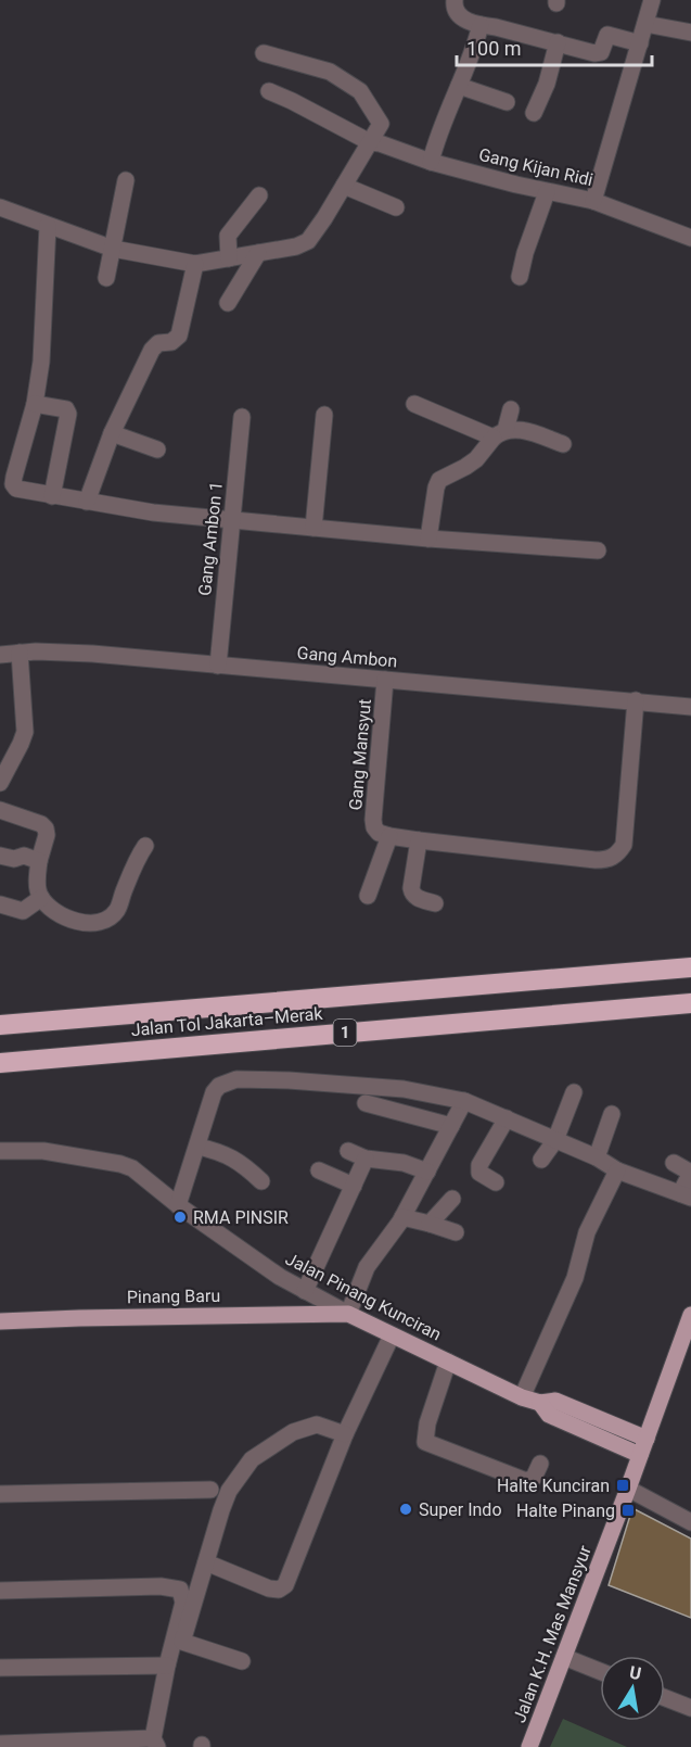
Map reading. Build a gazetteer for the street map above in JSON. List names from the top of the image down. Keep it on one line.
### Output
{"streets":{"highway":["Jalan Tol Jakarta–Merak","1"],"main road":["Pinang Baru","Jalan Pinang Kunciran","Jalan K.H. Mas Mansyur"],"street":["Gang Kijan Ridi","Gang Ambon 1","Gang Ambon","Gang Mansyut"]},"crossings":[["Gang Ambon 1","Gang Ambon"],["Gang Ambon","Gang Mansyut"],["Pinang Baru","Jalan Pinang Kunciran"],["Jalan Pinang Kunciran","Jalan K.H. Mas Mansyur"]],"places":{"other":["RMA PINSIR","Super Indo"],"transit":["Halte Kunciran","Halte Pinang"]},"scale_bar":"100 m","north":"top"}
